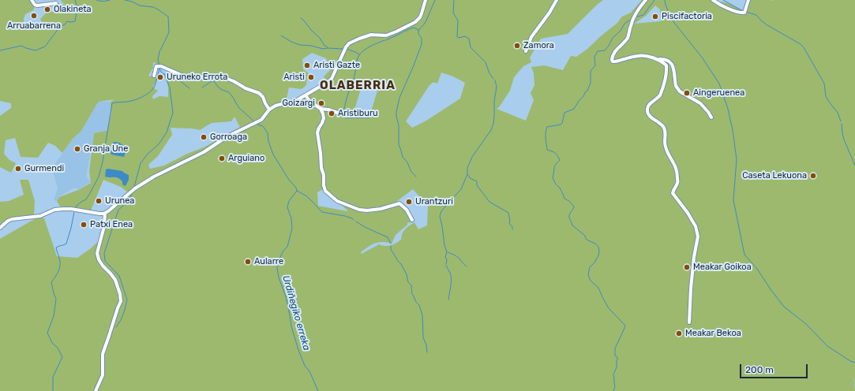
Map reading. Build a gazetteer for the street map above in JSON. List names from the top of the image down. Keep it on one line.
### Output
{"districts":["OLABERRIA"],"water":["Urdiñegiko erreka"],"places":["Olakineta","Arruabarrena","Piscifactoria","Zamora","Aristi Gazte","Uruneko Errota","Aristi","Aingeruenea","Goizargi","Aristiburu","Gorroaga","Granja Une","Arguiano","Gurmendi","Caseta Lekuona","Urunea","Urantzuri","Patxi Enea","Aularre","Meakar Goikoa","Meakar Bekoa"],"scale_bar":"200 m"}
